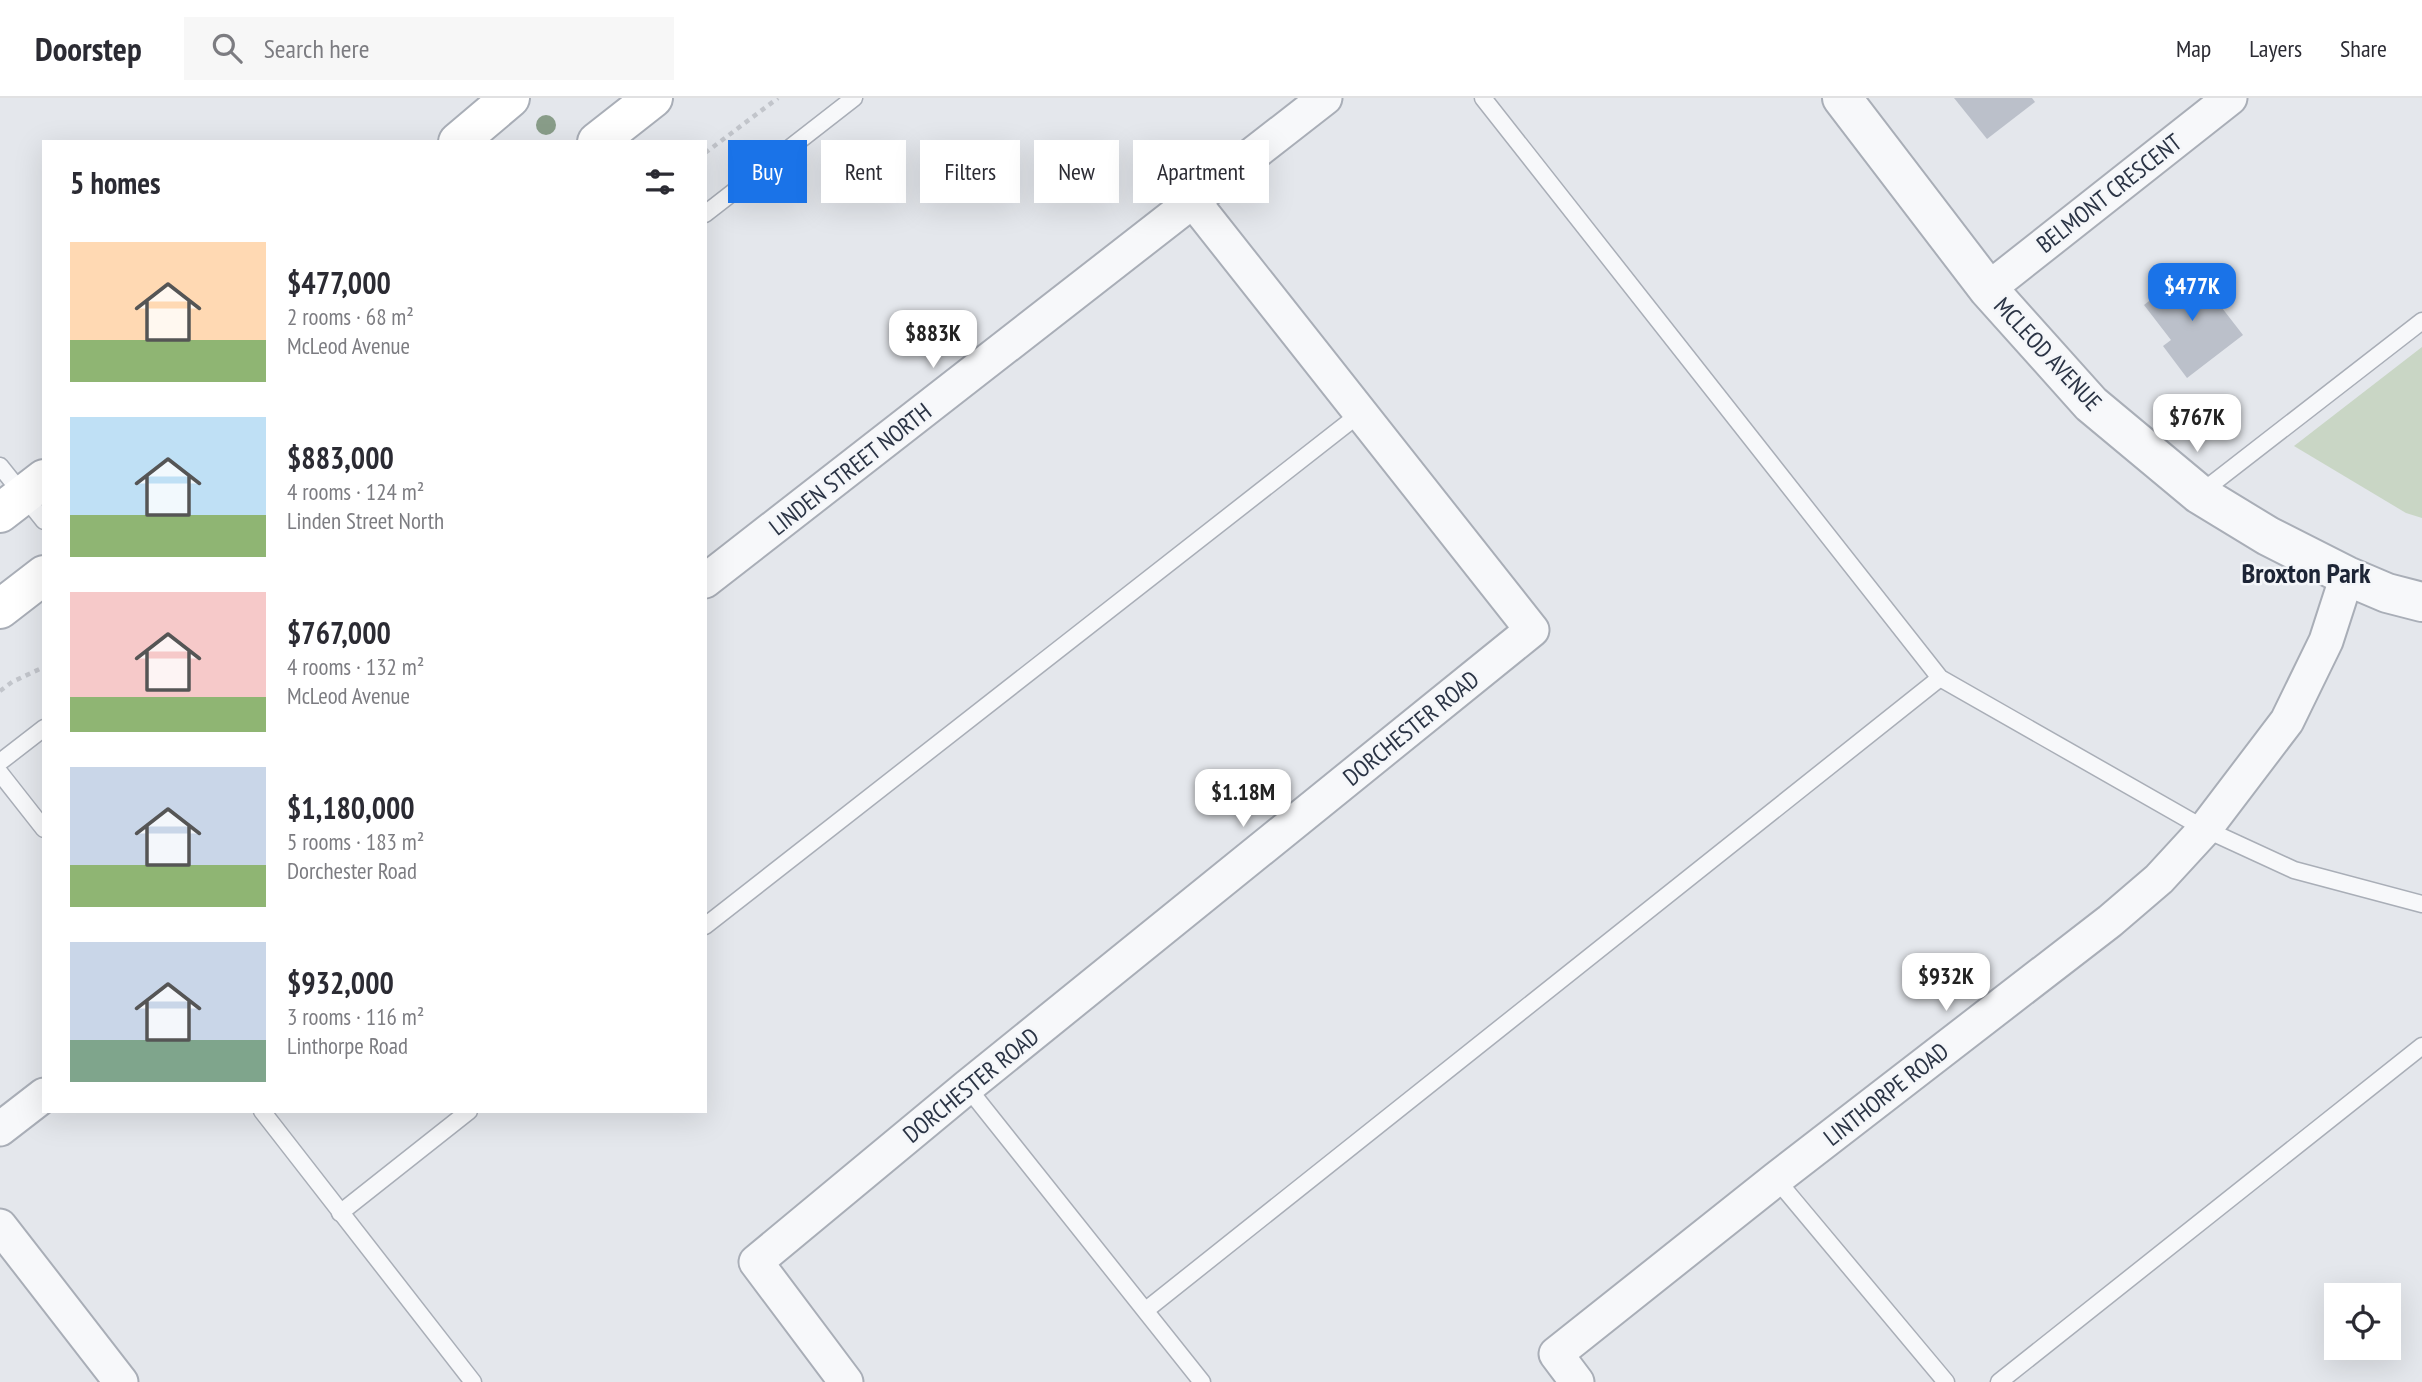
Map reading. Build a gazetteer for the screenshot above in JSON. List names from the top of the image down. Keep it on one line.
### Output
{"streets":{"street":["BELMONT CRESCENT","MCLEOD AVENUE","LINDEN STREET NORTH","DORCHESTER ROAD","LINTHORPE ROAD"]},"crossings":[["BELMONT CRESCENT","MCLEOD AVENUE"],["MCLEOD AVENUE","LINTHORPE ROAD"]],"districts":["Broxton Park"],"page":{"header":"Doorstep","search":"Search here","nav":["Map","Layers","Share"],"chip":["Buy","Rent","Filters","New","Apartment"],"heading":"5 homes","list":[{"name":"$477,000","note":"2 rooms · 68 m² · McLeod Avenue"},{"name":"$883,000","note":"4 rooms · 124 m² · Linden Street North"},{"name":"$767,000","note":"4 rooms · 132 m² · McLeod Avenue"},{"name":"$1,180,000","note":"5 rooms · 183 m² · Dorchester Road"},{"name":"$932,000","note":"3 rooms · 116 m² · Linthorpe Road"}],"price":["$477K","$883K","$767K","$1.18M","$932K"]}}
